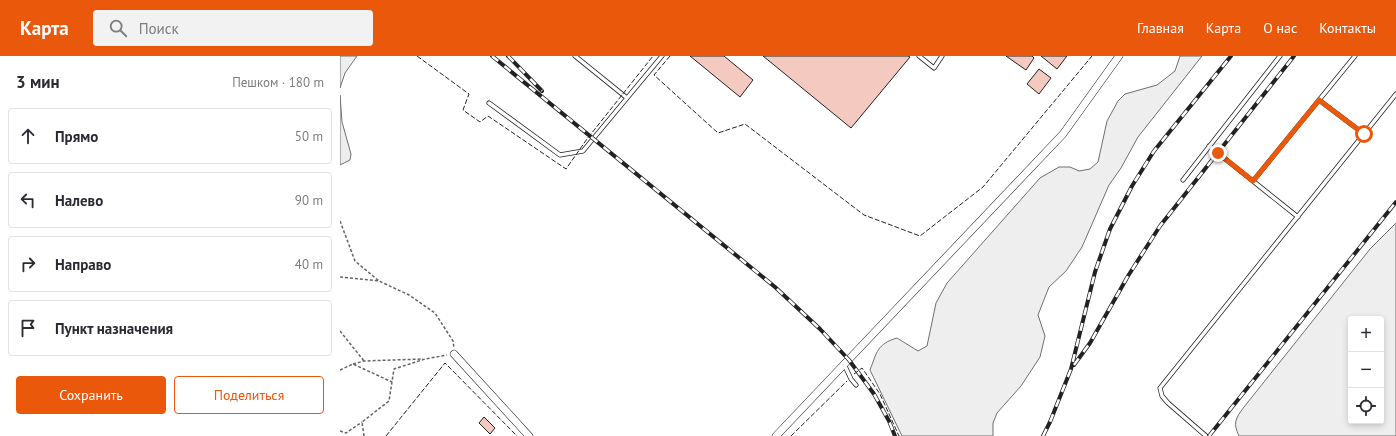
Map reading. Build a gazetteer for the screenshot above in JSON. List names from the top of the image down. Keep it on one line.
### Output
{"page":{"header":"Карта","search":"Поиск","nav":["Главная","Карта","О нас","Контакты"],"heading":["3 мин","Пешком · 180 m"],"list":[["Прямо","50 m"],["Налево","90 m"],["Направо","40 m"],"Пункт назначения"],"map_buttons":["+","−"],"buttons":["Сохранить","Поделиться"]}}
